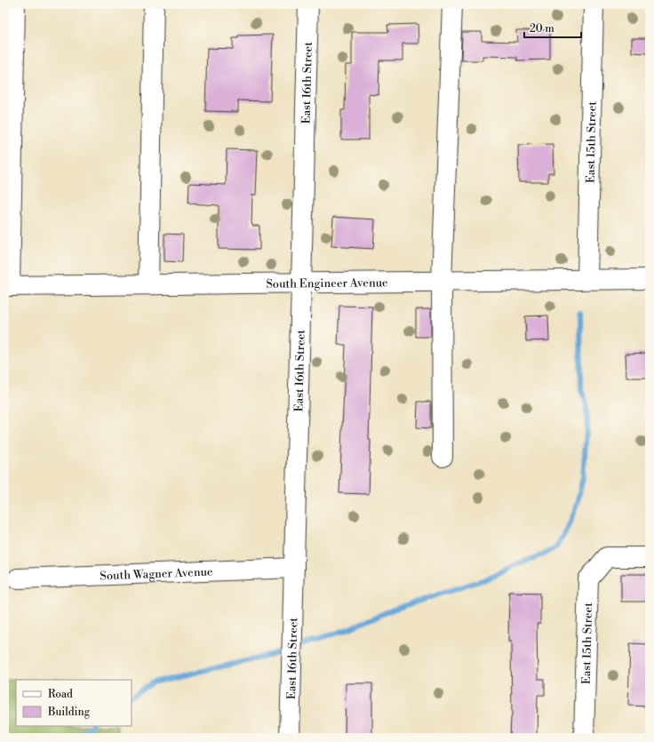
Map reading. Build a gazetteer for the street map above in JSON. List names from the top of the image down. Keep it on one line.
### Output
{"streets":{"street":["East 16th Street","East 15th Street","South Engineer Avenue","South Wagner Avenue"]},"crossings":[["East 16th Street","South Engineer Avenue"],["East 16th Street","South Wagner Avenue"],["East 15th Street","South Engineer Avenue"]],"legend":["Road","Building"],"scale_bar":"20 m"}
